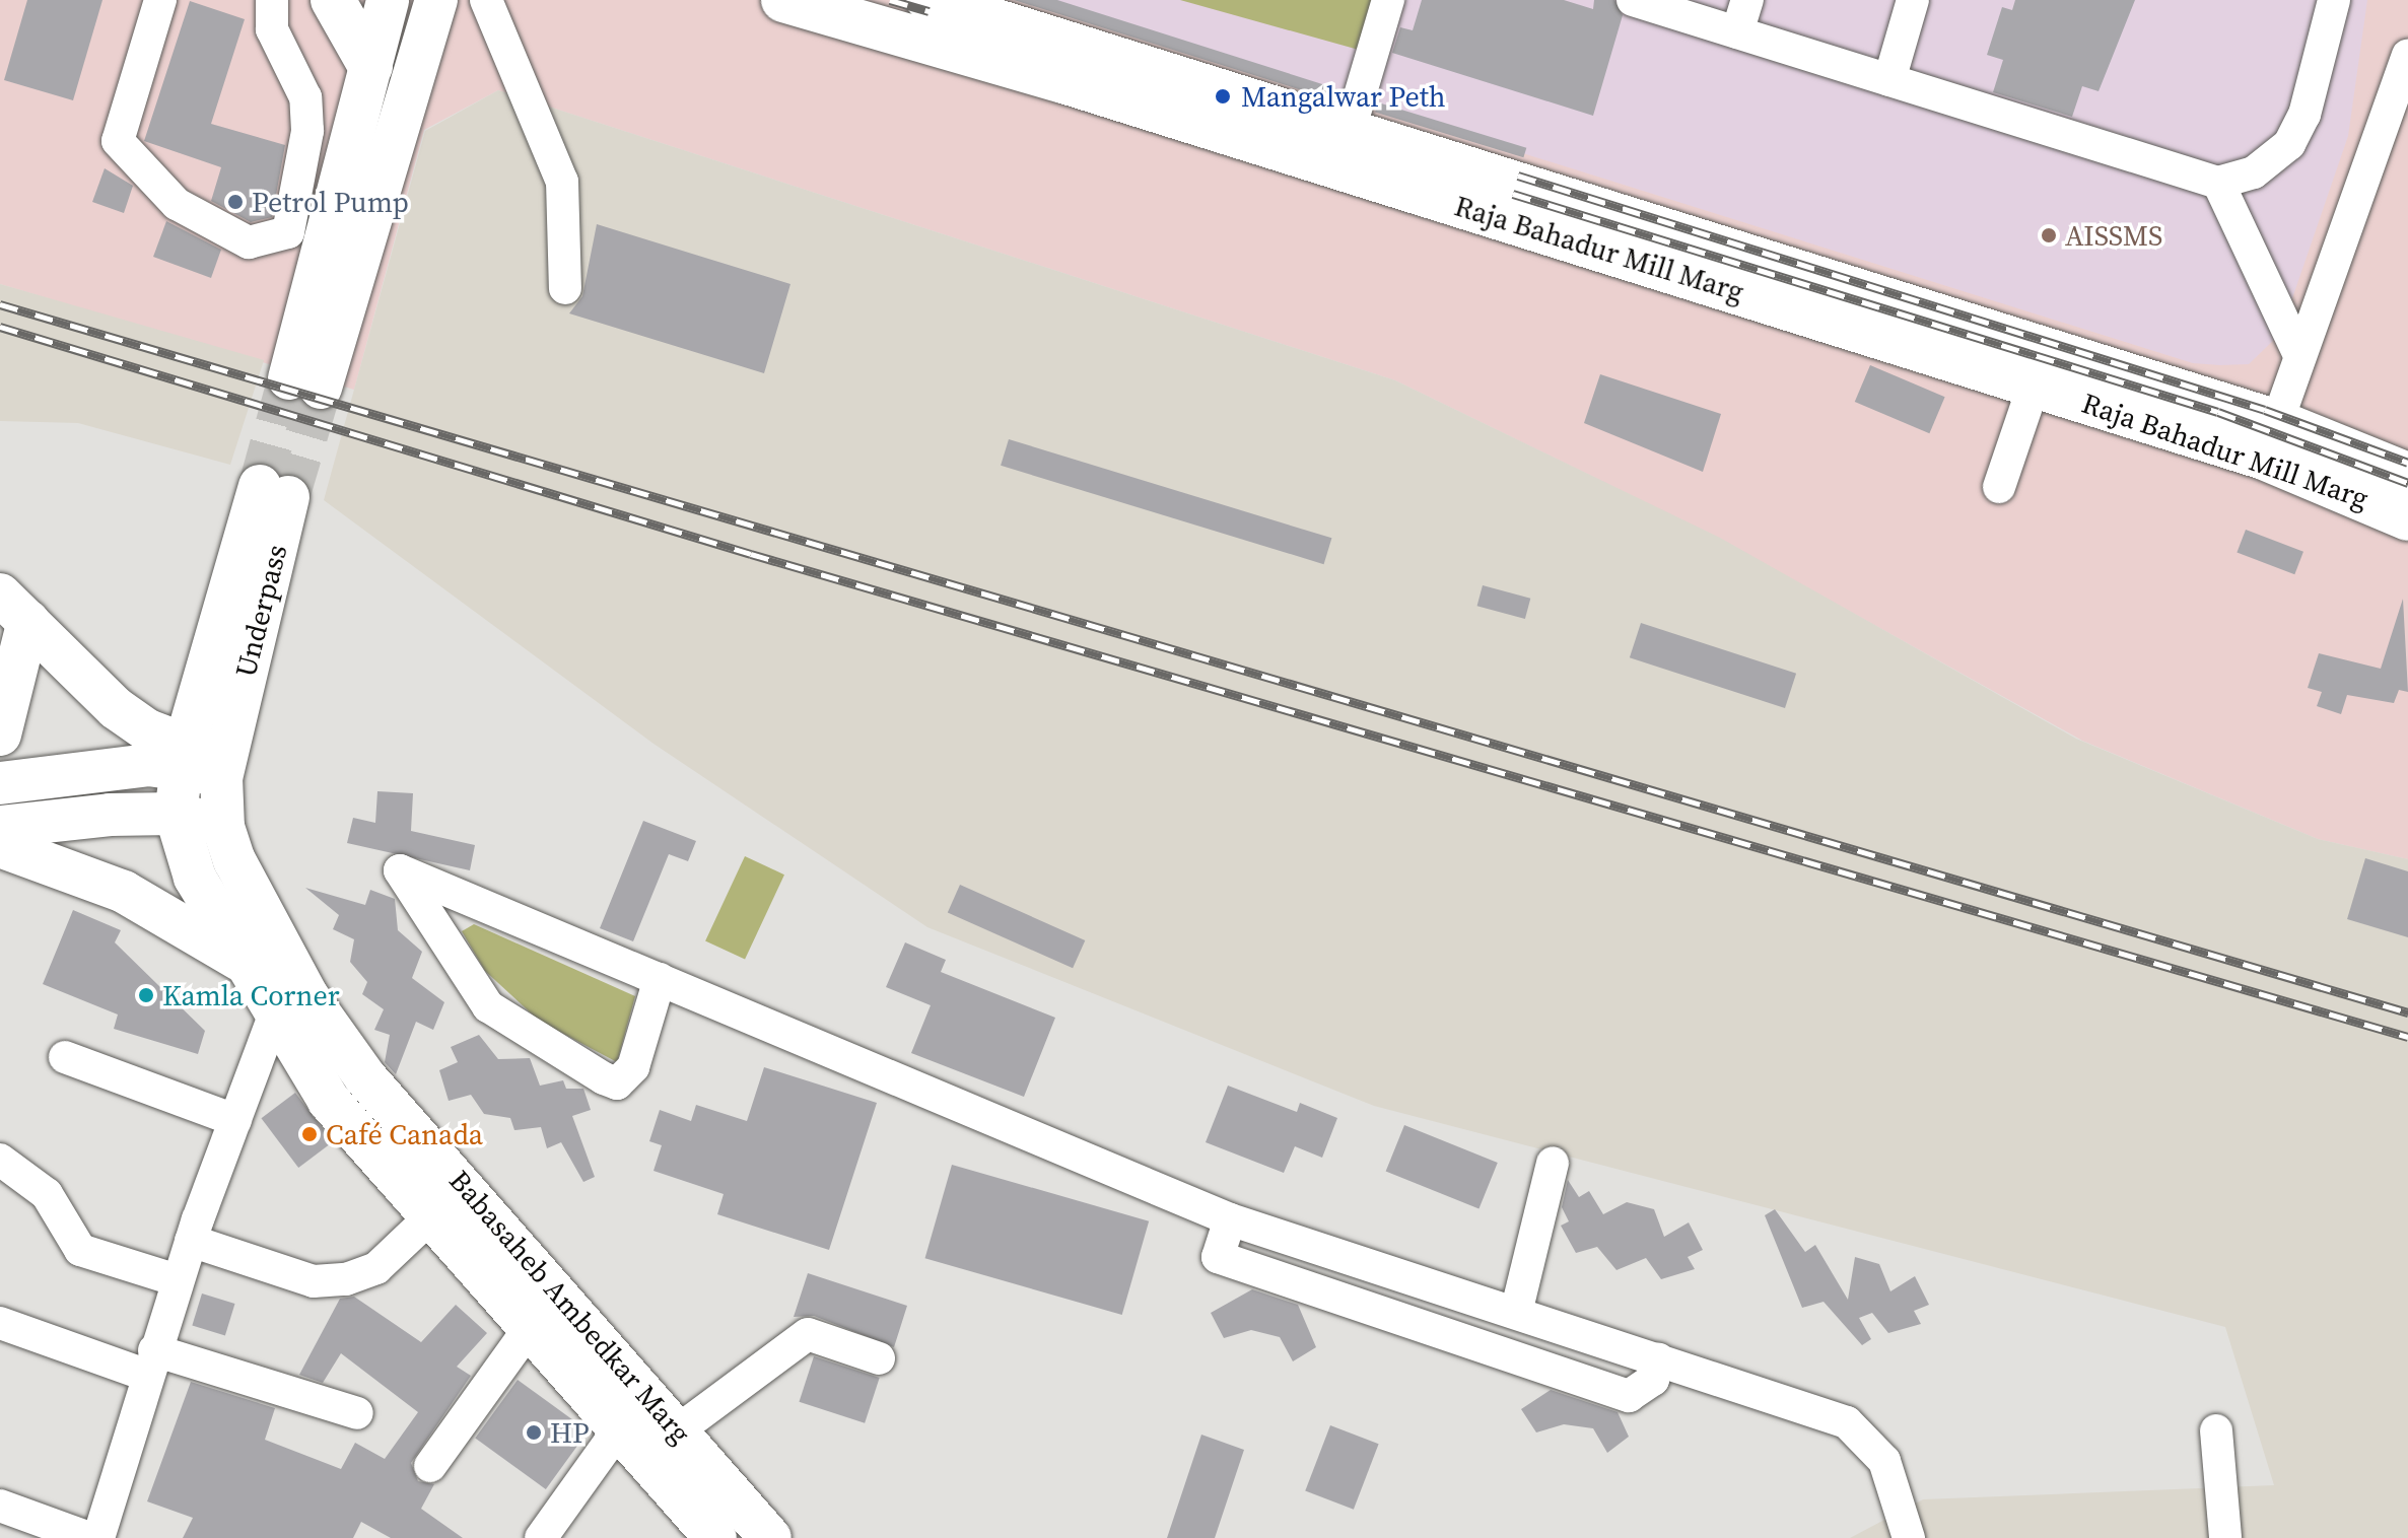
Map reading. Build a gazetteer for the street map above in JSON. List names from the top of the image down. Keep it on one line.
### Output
{"streets":{"highway":["Raja Bahadur Mill Marg"],"main road":["Underpass","Babasaheb Ambedkar Marg"]},"crossings":[["Underpass","Babasaheb Ambedkar Marg"]],"places":["Mangalwar Peth","Petrol Pump","AISSMS","Kamla Corner","Café Canada","HP"]}
